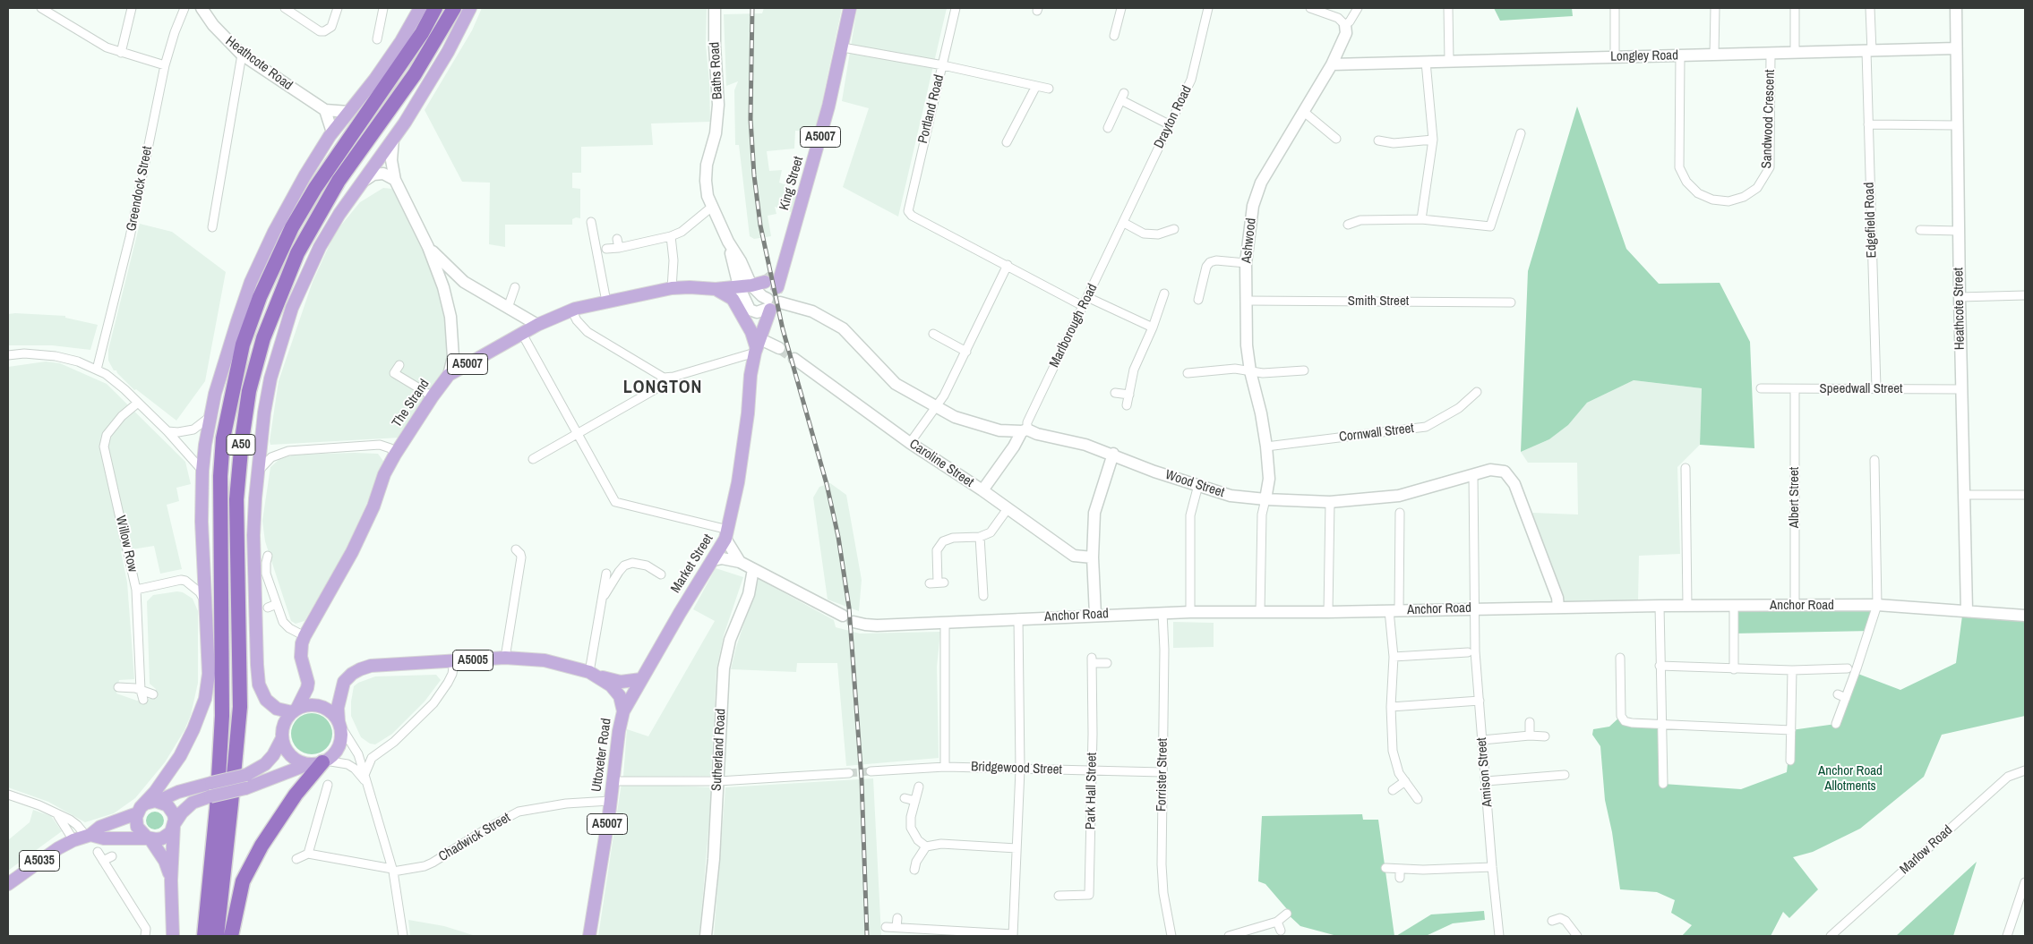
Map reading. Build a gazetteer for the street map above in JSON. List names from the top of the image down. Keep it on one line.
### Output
{"streets":{"highway":["A50"],"main road":["A5007","King Street","The Strand","Market Street","A5005","Uttoxeter Road","A5035"],"street":["Longley Road","Heathcote Road","Baths Road","Portland Road","Drayton Road","Sandwood Crescent","Greendock Street","Edgefield Road","Ashwood","Smith Street","Heathcote Street","Marlborough Road","Speedwall Street","Cornwall Street","Caroline Street","Wood Street","Albert Street","Willow Row","Anchor Road","Sutherland Road","Bridgewood Street","Amison Street","Forrister Street","Park Hall Street","Chadwick Street","Marlow Road"]},"crossings":[["Longley Road","Sandwood Crescent"],["Longley Road","Edgefield Road"],["Longley Road","Ashwood"],["Longley Road","Heathcote Street"],["Heathcote Road","A50"],["Baths Road","A5007"],["Baths Road","Wood Street"],["Drayton Road","Marlborough Road"],["A5007","King Street"],["A5007","The Strand"],["A5007","A50"],["A5007","Wood Street"],["A5007","Market Street"],["A5007","A5005"],["Edgefield Road","Speedwall Street"],["Ashwood","Smith Street"],["Ashwood","Cornwall Street"],["Ashwood","Wood Street"],["Heathcote Street","Speedwall Street"],["Heathcote Street","Anchor Road"],["Marlborough Road","Wood Street"],["Speedwall Street","Albert Street"],["The Strand","A50"],["The Strand","A5005"],["A50","A5005"],["A50","A5035"],["Wood Street","Anchor Road"],["Wood Street","Amison Street"],["Albert Street","Anchor Road"],["Market Street","A5005"],["Market Street","Uttoxeter Road"],["Anchor Road","Amison Street"],["Anchor Road","Forrister Street"],["A5005","Uttoxeter Road"],["Uttoxeter Road","Chadwick Street"],["Bridgewood Street","Forrister Street"],["Bridgewood Street","Park Hall Street"]],"districts":["LONGTON"],"parks":["Anchor Road Allotments"]}
